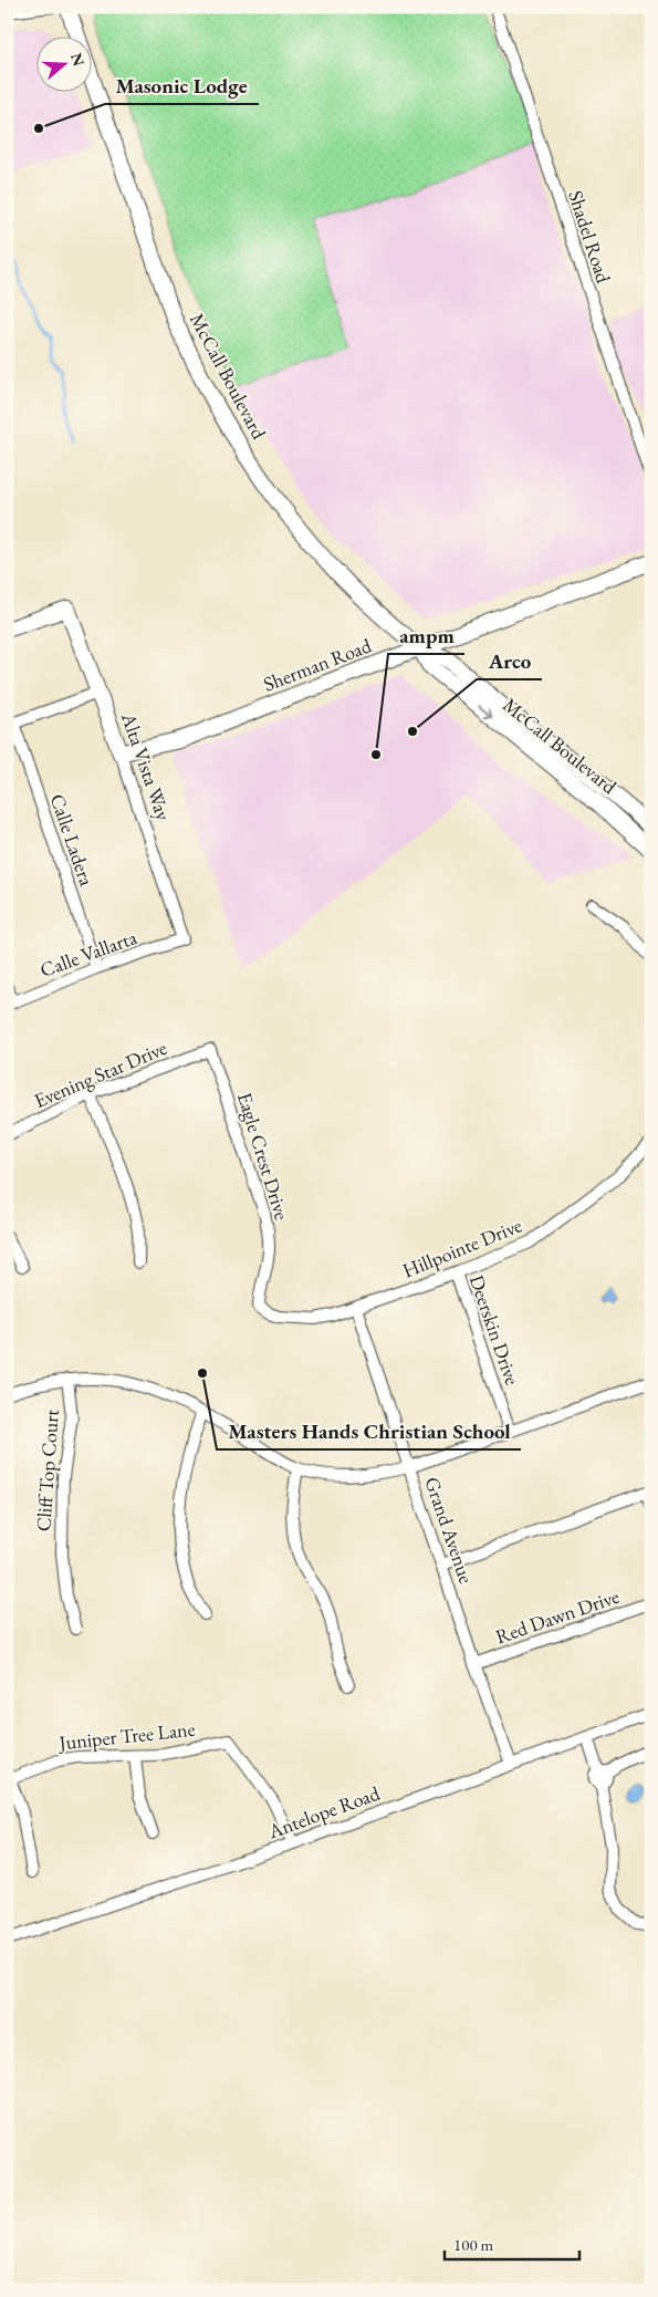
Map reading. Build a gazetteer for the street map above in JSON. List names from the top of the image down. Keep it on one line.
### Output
{"streets":{"main road":["McCall Boulevard","Sherman Road","Alta Vista Way"],"street":["Shadel Road","Calle Ladera","Calle Vallarta","Evening Star Drive","Eagle Crest Drive","Hillpointe Drive","Deerskin Drive","Cliff Top Court","Grand Avenue","Red Dawn Drive","Juniper Tree Lane","Antelope Road"]},"crossings":[["McCall Boulevard","Sherman Road"],["Sherman Road","Alta Vista Way"],["Alta Vista Way","Calle Vallarta"],["Calle Ladera","Calle Vallarta"],["Evening Star Drive","Eagle Crest Drive"],["Eagle Crest Drive","Hillpointe Drive"],["Hillpointe Drive","Deerskin Drive"],["Hillpointe Drive","Grand Avenue"],["Grand Avenue","Red Dawn Drive"],["Grand Avenue","Antelope Road"],["Juniper Tree Lane","Antelope Road"]],"places":["Masonic Lodge","Arco","ampm","Masters Hands Christian School"],"scale_bar":"100 m","north":"right"}
